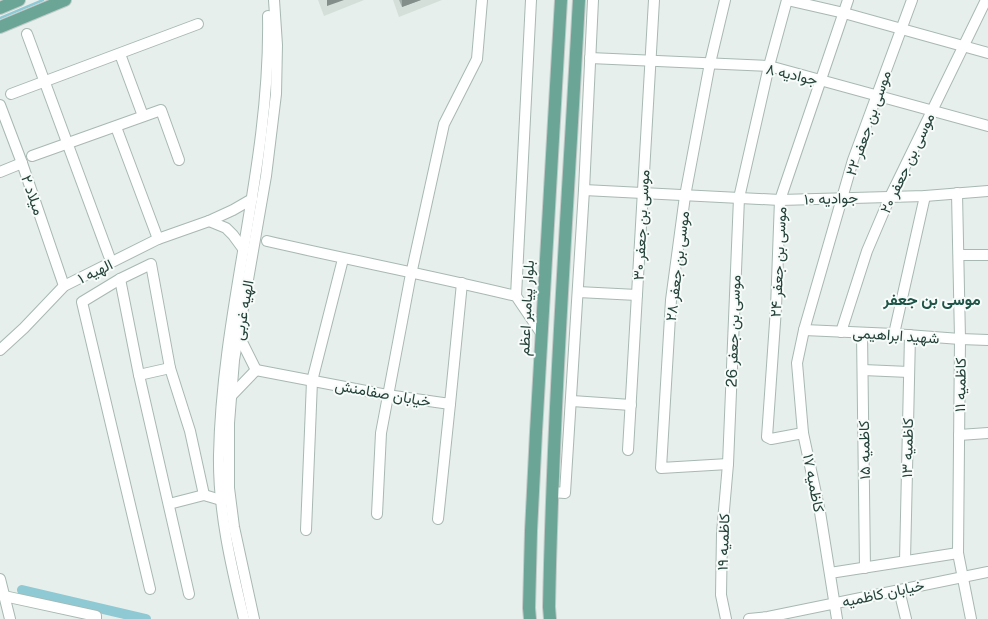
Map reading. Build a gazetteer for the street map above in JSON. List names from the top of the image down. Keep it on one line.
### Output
{"streets":{"main road":["بلوار پیامبر اعظم"],"street":["جوادیه ۸","موسی بن جعفر ۲۲","موسی بن جعفر ۲۰","میلاد ۲","جوادیه ۱۰","موسی بن جعفر ۳۰","موسی بن جعفر ۲۴","موسی بن جعفر ۲۸","الهیه ۱","الهیه غربی","موسی بن جعفر 26","شهید ابراهیمی","کاظمیه ۱۱","خیابان صفامنش","کاظمیه ۱۳","کاظمیه ۱۵","کاظمیه ۱۷","کاظمیه ۱۹","خیابان کاظمیه"]},"crossings":[["جوادیه ۸","موسی بن جعفر ۲۲"],["جوادیه ۸","موسی بن جعفر ۲۰"],["جوادیه ۸","موسی بن جعفر ۳۰"],["جوادیه ۸","موسی بن جعفر ۲۴"],["جوادیه ۸","موسی بن جعفر ۲۸"],["جوادیه ۸","موسی بن جعفر 26"],["موسی بن جعفر ۲۲","جوادیه ۱۰"],["موسی بن جعفر ۲۲","شهید ابراهیمی"],["موسی بن جعفر ۲۲","کاظمیه ۱۷"],["موسی بن جعفر ۲۰","جوادیه ۱۰"],["موسی بن جعفر ۲۰","شهید ابراهیمی"],["میلاد ۲","الهیه ۱"],["جوادیه ۱۰","موسی بن جعفر ۳۰"],["جوادیه ۱۰","موسی بن جعفر ۲۴"],["جوادیه ۱۰","موسی بن جعفر ۲۸"],["جوادیه ۱۰","موسی بن جعفر 26"],["جوادیه ۱۰","کاظمیه ۱۱"],["موسی بن جعفر ۲۴","کاظمیه ۱۷"],["موسی بن جعفر ۲۸","موسی بن جعفر 26"],["موسی بن جعفر ۲۸","کاظمیه ۱۹"],["الهیه ۱","الهیه غربی"],["موسی بن جعفر 26","کاظمیه ۱۹"],["شهید ابراهیمی","کاظمیه ۱۱"],["شهید ابراهیمی","کاظمیه ۱۳"],["شهید ابراهیمی","کاظمیه ۱۵"],["کاظمیه ۱۱","خیابان کاظمیه"],["کاظمیه ۱۷","خیابان کاظمیه"]],"districts":["موسی بن جعفر"]}
